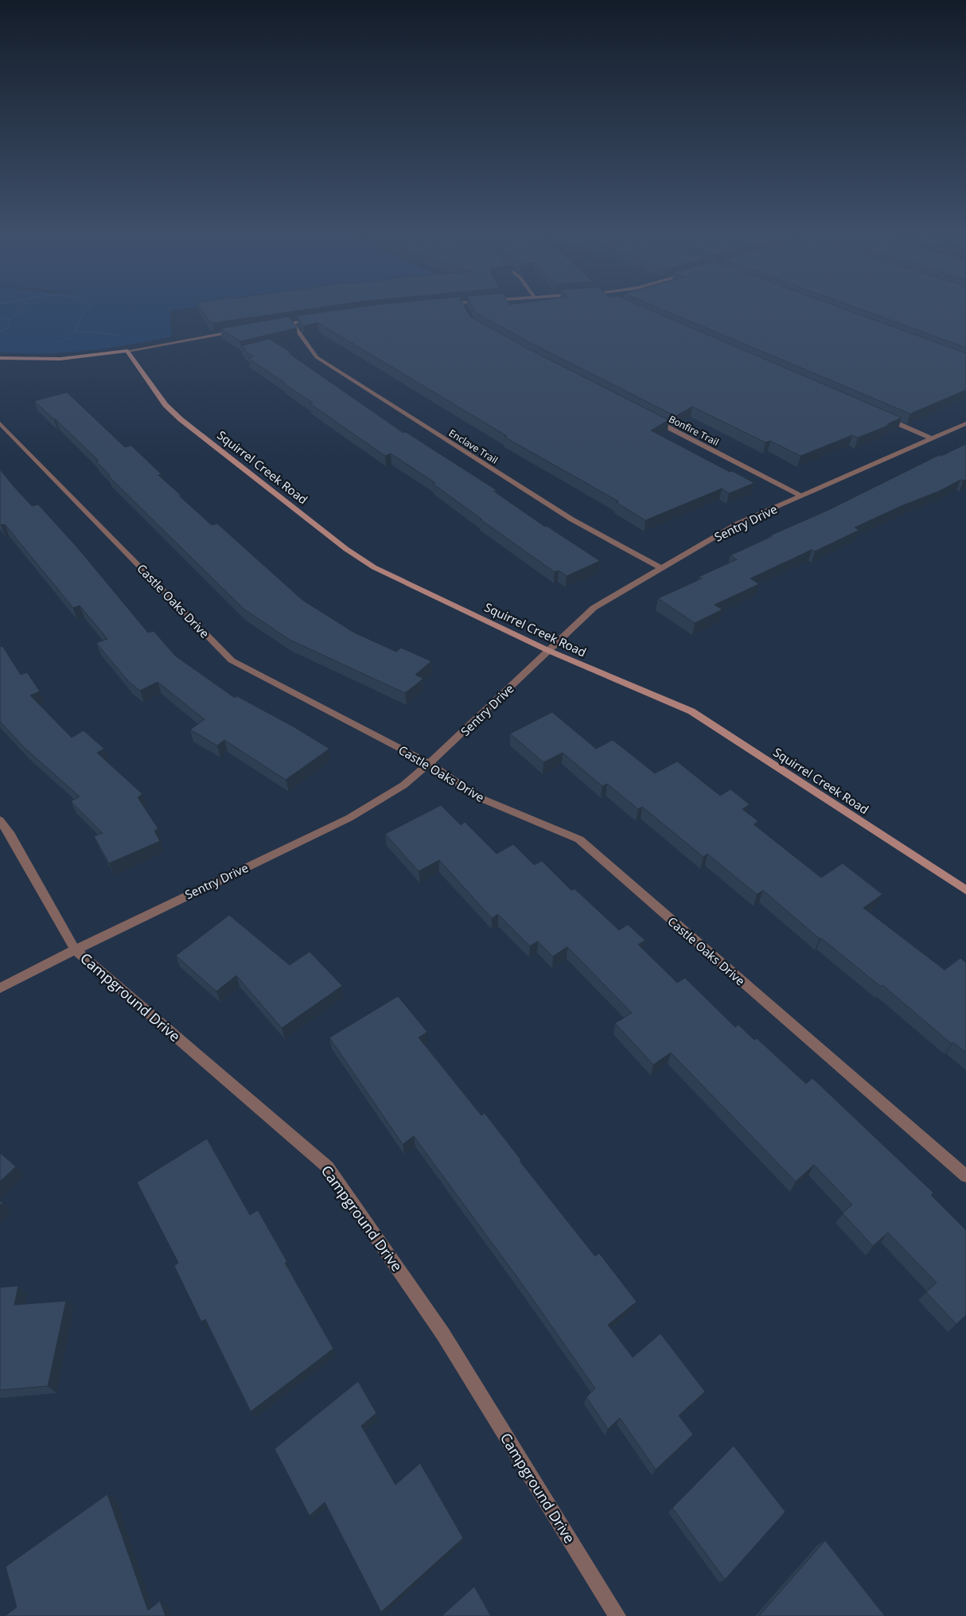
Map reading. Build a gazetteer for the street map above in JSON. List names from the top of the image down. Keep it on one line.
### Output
{"streets":{"street":["Bonfire Trail","Enclave Trail","Squirrel Creek Road","Sentry Drive","Castle Oaks Drive","Campground Drive"]},"crossings":[["Bonfire Trail","Sentry Drive"],["Enclave Trail","Sentry Drive"],["Squirrel Creek Road","Sentry Drive"],["Sentry Drive","Castle Oaks Drive"],["Sentry Drive","Campground Drive"]]}
